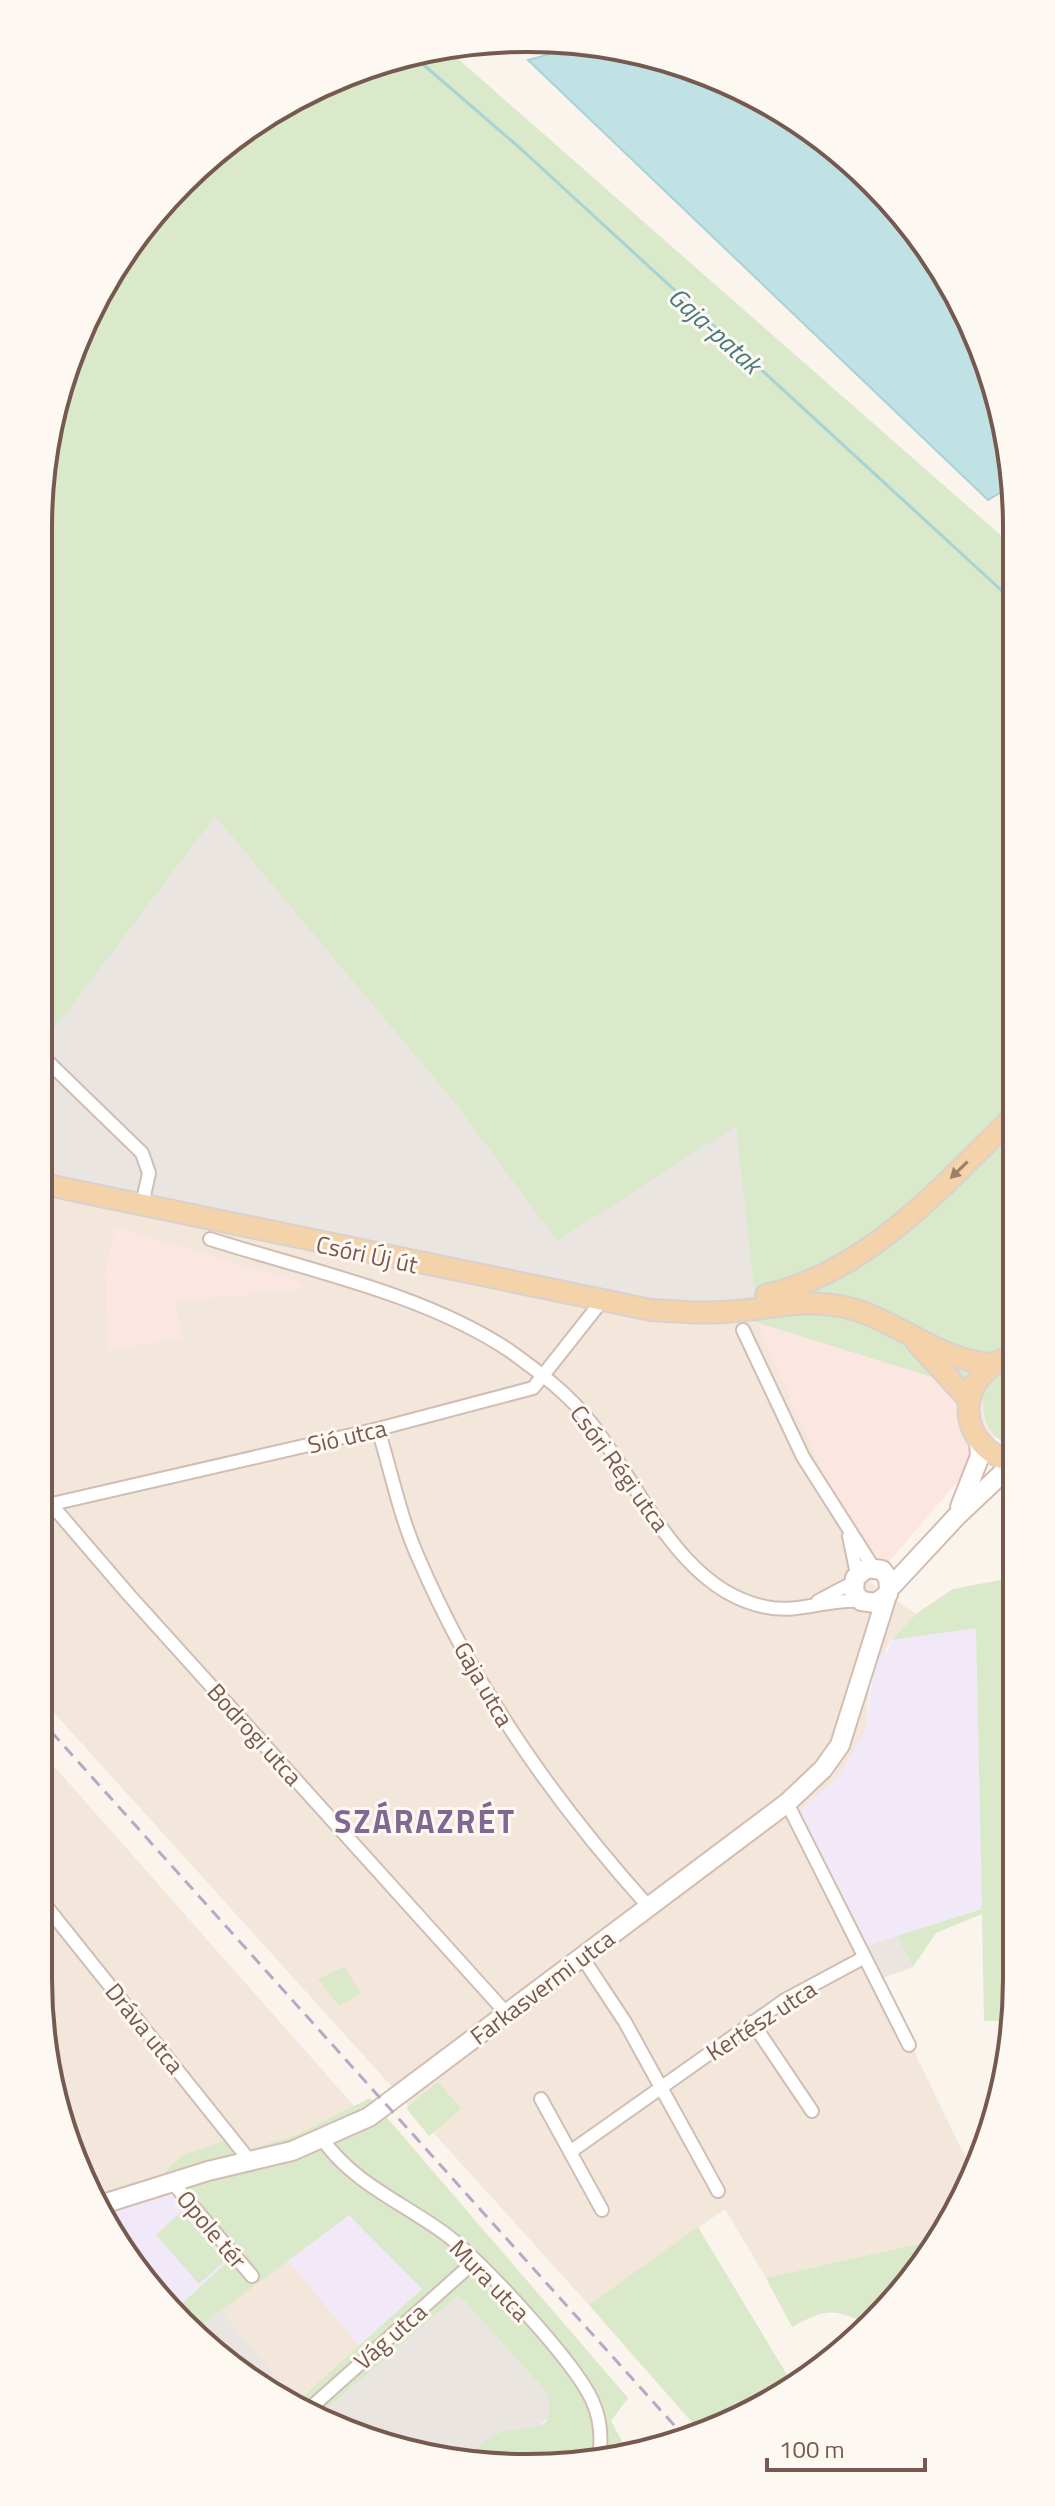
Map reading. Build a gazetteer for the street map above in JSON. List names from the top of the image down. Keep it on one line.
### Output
{"streets":{"main road":["Csóri Új út"],"street":["Sió utca","Csóri Régi utca","Gaja utca","Bodrogi utca","Farkasvermi utca","Kertész utca","Dráva utca","Opole tér","Mura utca","Vág utca"]},"crossings":[["Csóri Új út","Sió utca"],["Sió utca","Csóri Régi utca"],["Sió utca","Gaja utca"],["Sió utca","Bodrogi utca"],["Csóri Régi utca","Farkasvermi utca"],["Gaja utca","Farkasvermi utca"],["Bodrogi utca","Farkasvermi utca"],["Farkasvermi utca","Dráva utca"],["Farkasvermi utca","Opole tér"],["Farkasvermi utca","Mura utca"],["Mura utca","Vág utca"]],"districts":["SZÁRAZRÉT"],"water":["Gaja-patak"],"scale_bar":"100 m"}
